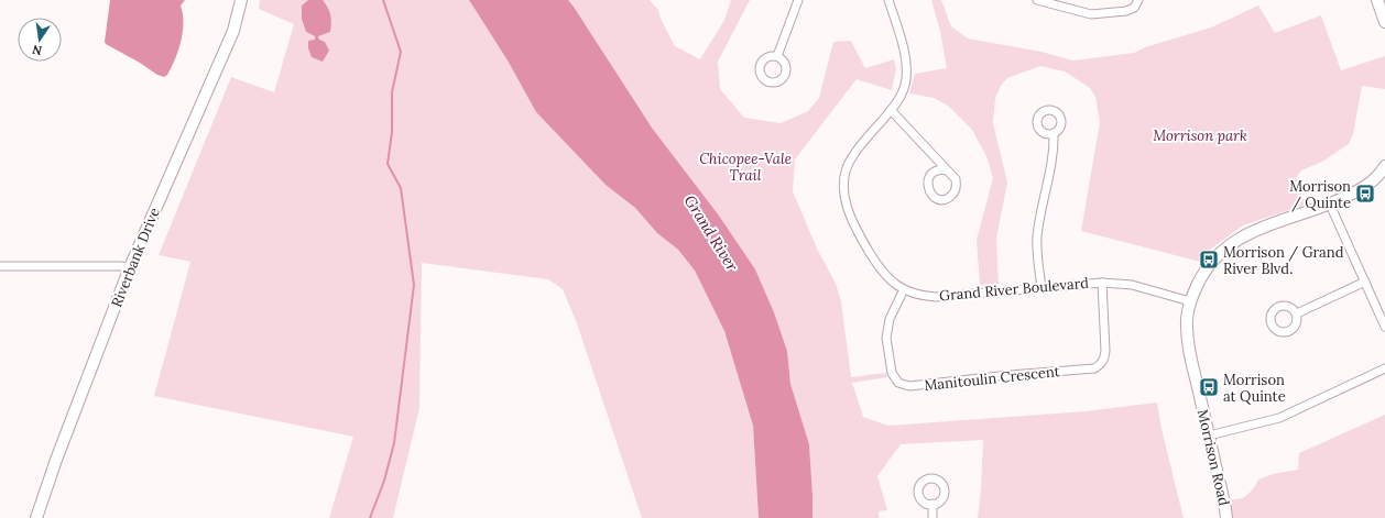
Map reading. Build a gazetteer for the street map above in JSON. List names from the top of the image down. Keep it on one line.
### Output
{"streets":{"street":["Riverbank Drive","Grand River Boulevard","Manitoulin Crescent","Morrison Road"]},"crossings":[["Grand River Boulevard","Manitoulin Crescent"],["Grand River Boulevard","Morrison Road"]],"water":["Grand River"],"parks":["Morrison park","Chicopee-Vale Trail"],"places":{"bus stop":["Morrison / Quinte","Morrison / Grand River Blvd.","Morrison at Quinte"]},"north":"bottom"}
